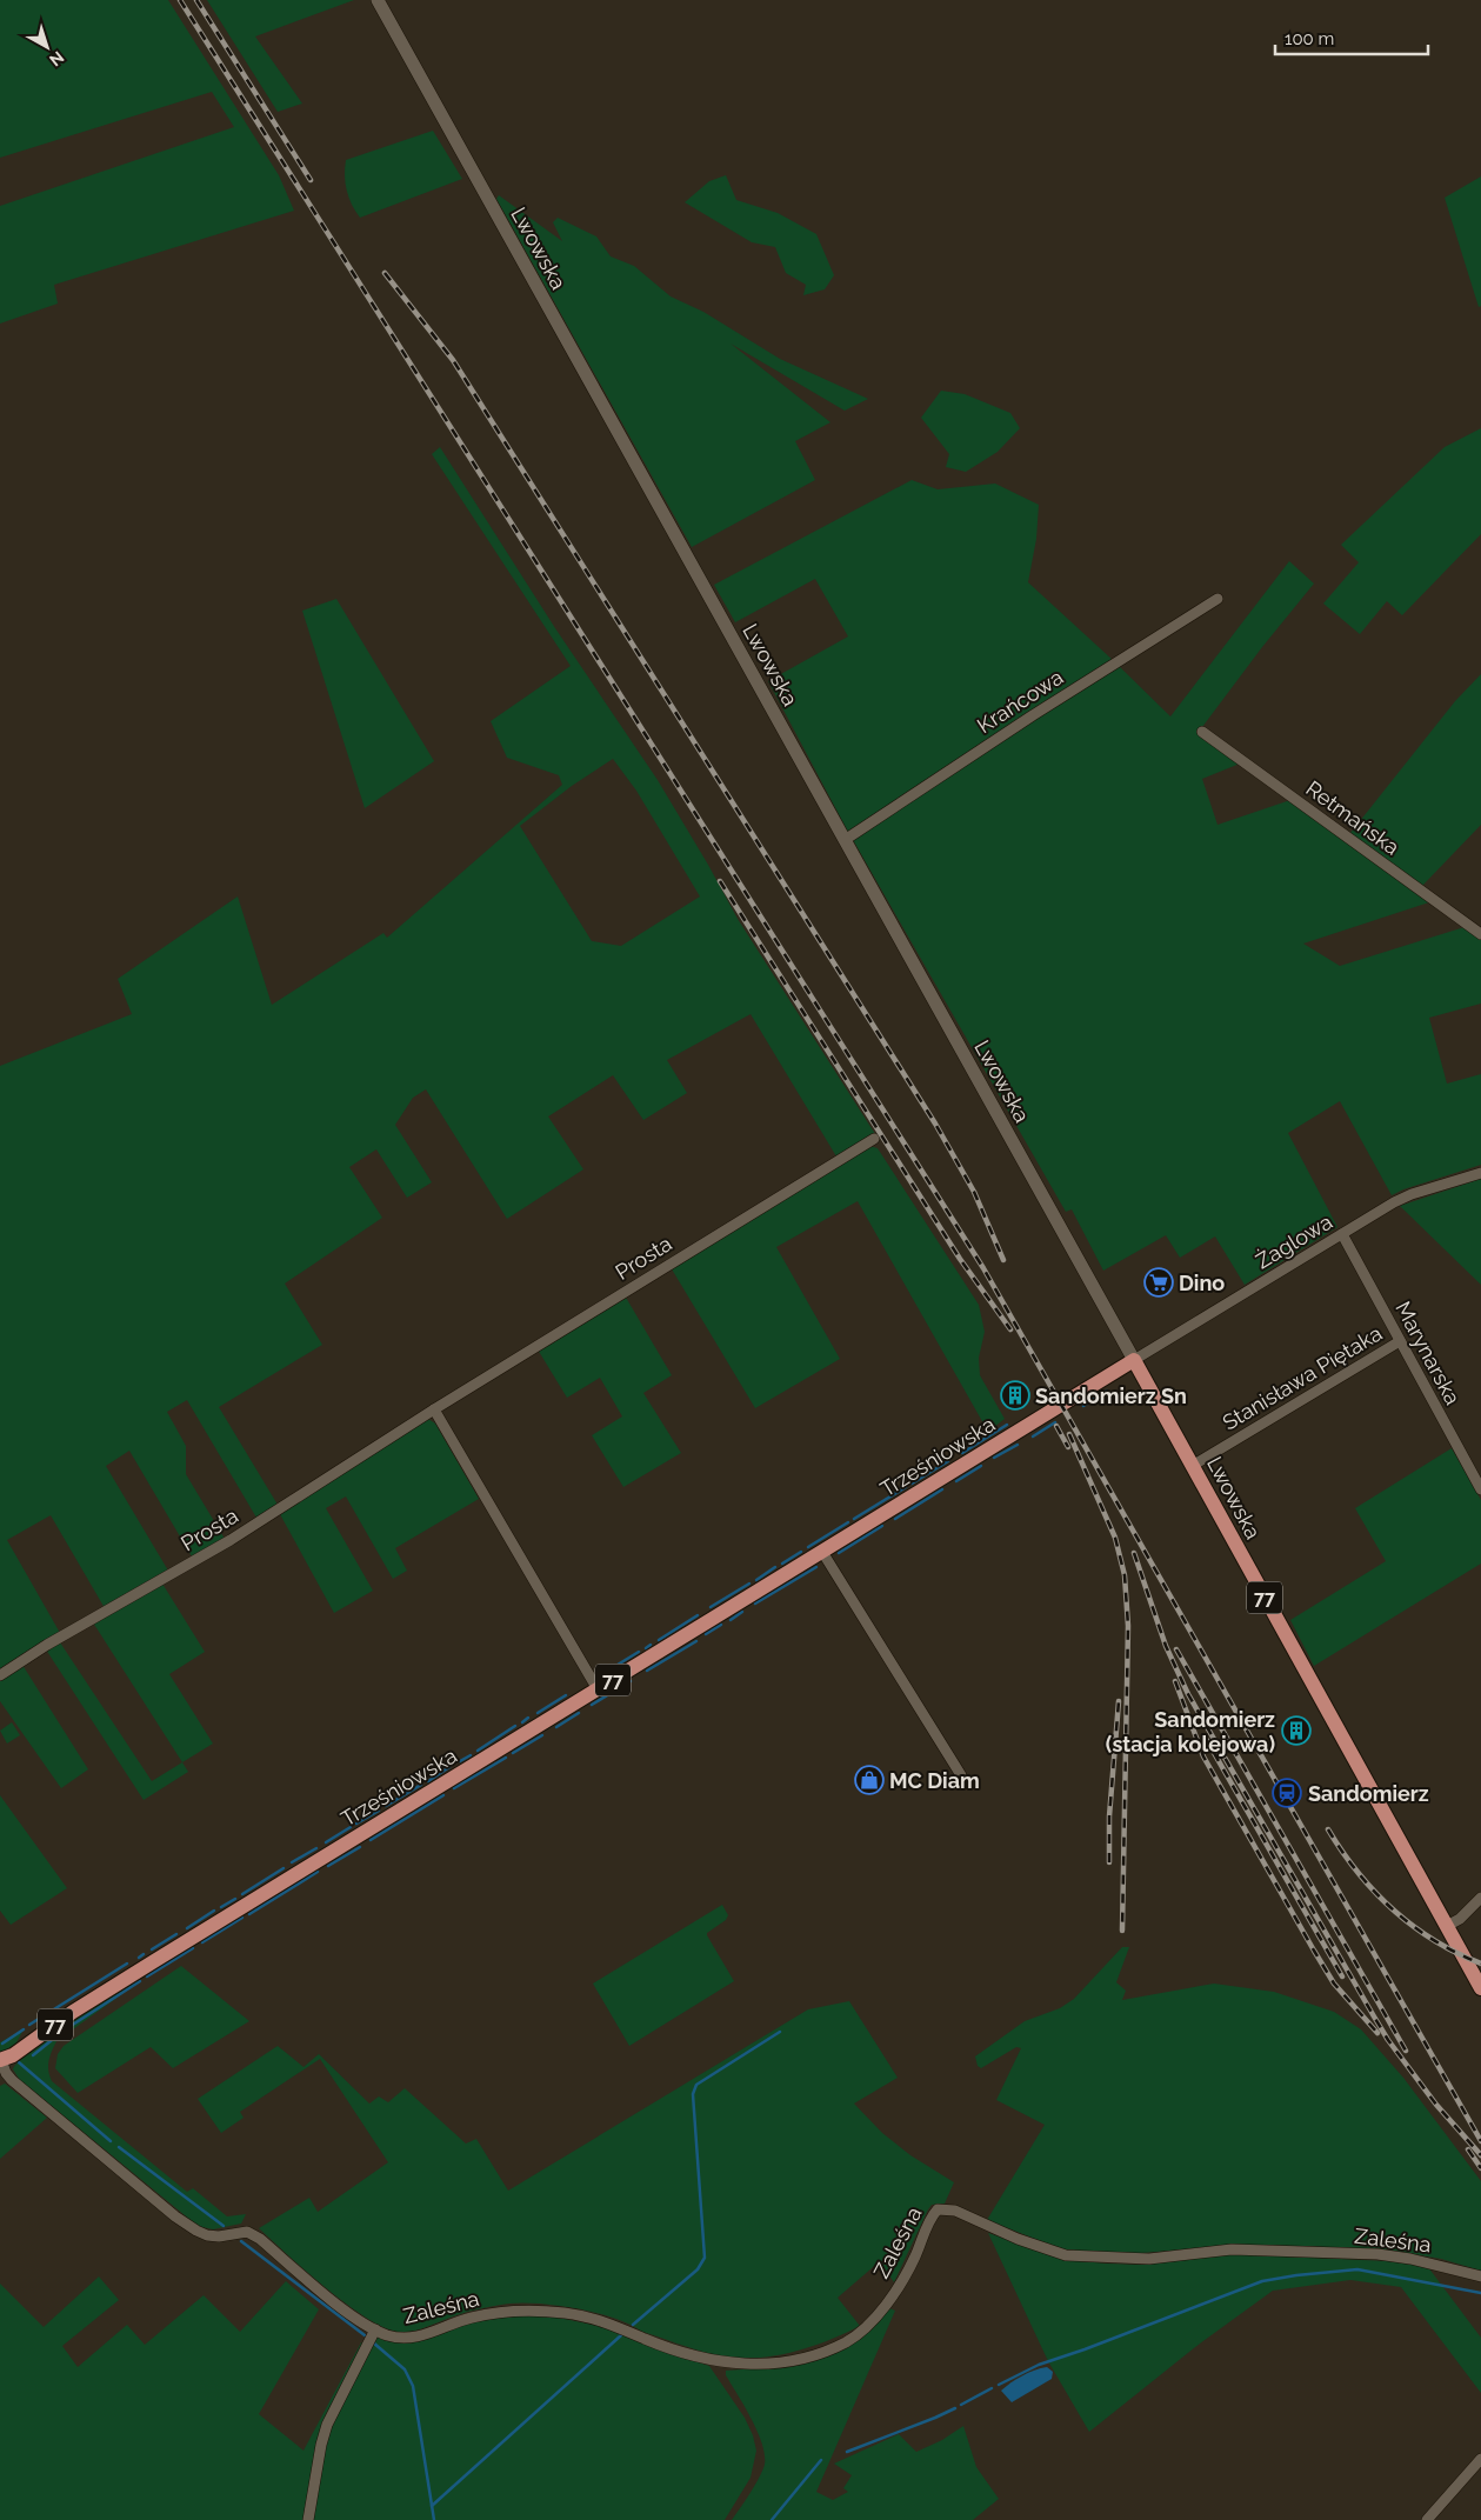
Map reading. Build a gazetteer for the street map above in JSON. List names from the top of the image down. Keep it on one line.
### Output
{"streets":{"main road":["Lwowska","Trześniowska","77"],"street":["Krańcowa","Retmańska","Żaglowa","Prosta","Marynarska","Stanisława Piętaka","Zaleśna"]},"crossings":[["Lwowska","Krańcowa"],["Lwowska","Żaglowa"],["Lwowska","Stanisława Piętaka"],["Lwowska","Trześniowska"],["Żaglowa","Marynarska"],["Żaglowa","Trześniowska"],["Marynarska","Stanisława Piętaka"],["Trześniowska","Zaleśna"]],"places":{"supermarket":["Dino"],"building":["Sandomierz Sn","Sandomierz (stacja kolejowa)"],"shop":["MC Diam"],"station":["Sandomierz"]},"scale_bar":"100 m","north":"bottom right"}
